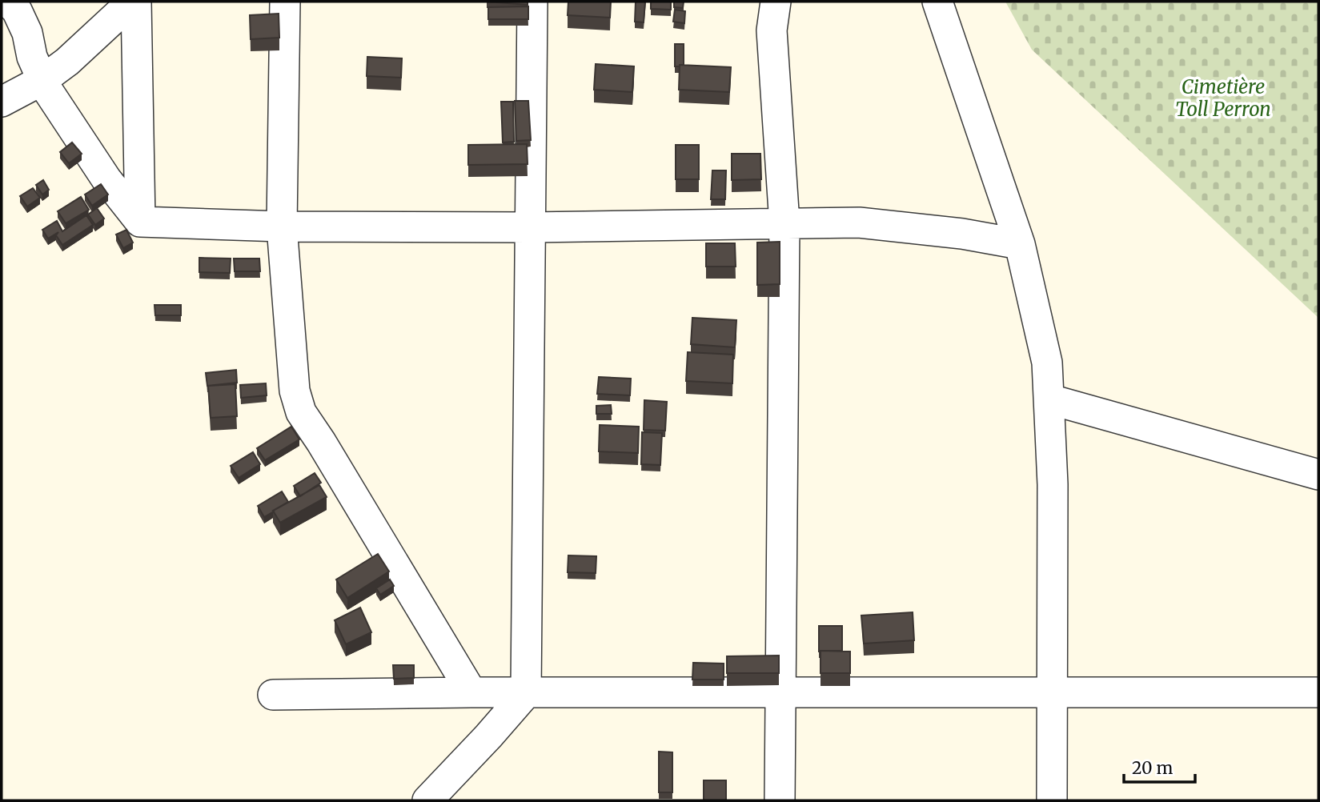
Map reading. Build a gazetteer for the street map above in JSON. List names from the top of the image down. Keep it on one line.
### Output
{"parks":["Cimetière Toll Perron"],"scale_bar":"20 m"}
